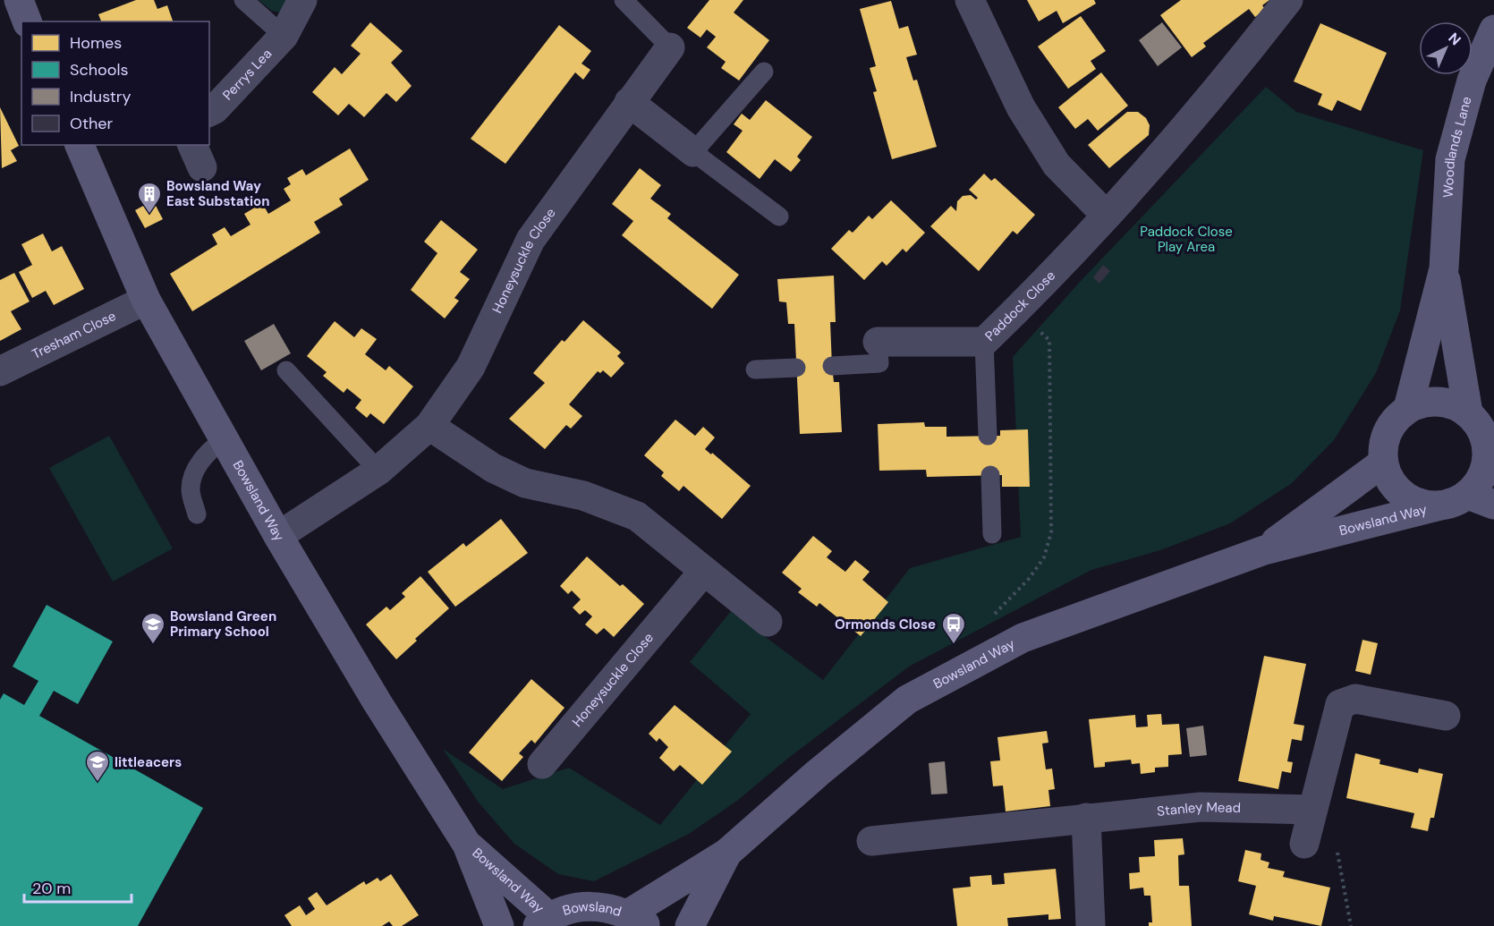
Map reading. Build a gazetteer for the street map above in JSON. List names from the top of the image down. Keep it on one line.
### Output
{"streets":{"street":["Perrys Lea","Woodlands Lane","Honeysuckle Close","Paddock Close","Tresham Close","Bowsland Way","Stanley Mead","Bowsland"]},"crossings":[["Woodlands Lane","Bowsland Way"],["Honeysuckle Close","Bowsland Way"],["Tresham Close","Bowsland Way"],["Bowsland Way","Bowsland"]],"parks":["Paddock Close Play Area"],"places":{"building":["Bowsland Way East Substation"],"school or university":["Bowsland Green Primary School","littleacers"],"bus stop":["Ormonds Close"]},"legend":["Homes","Schools","Industry","Other"],"scale_bar":"20 m","north":"top right"}
